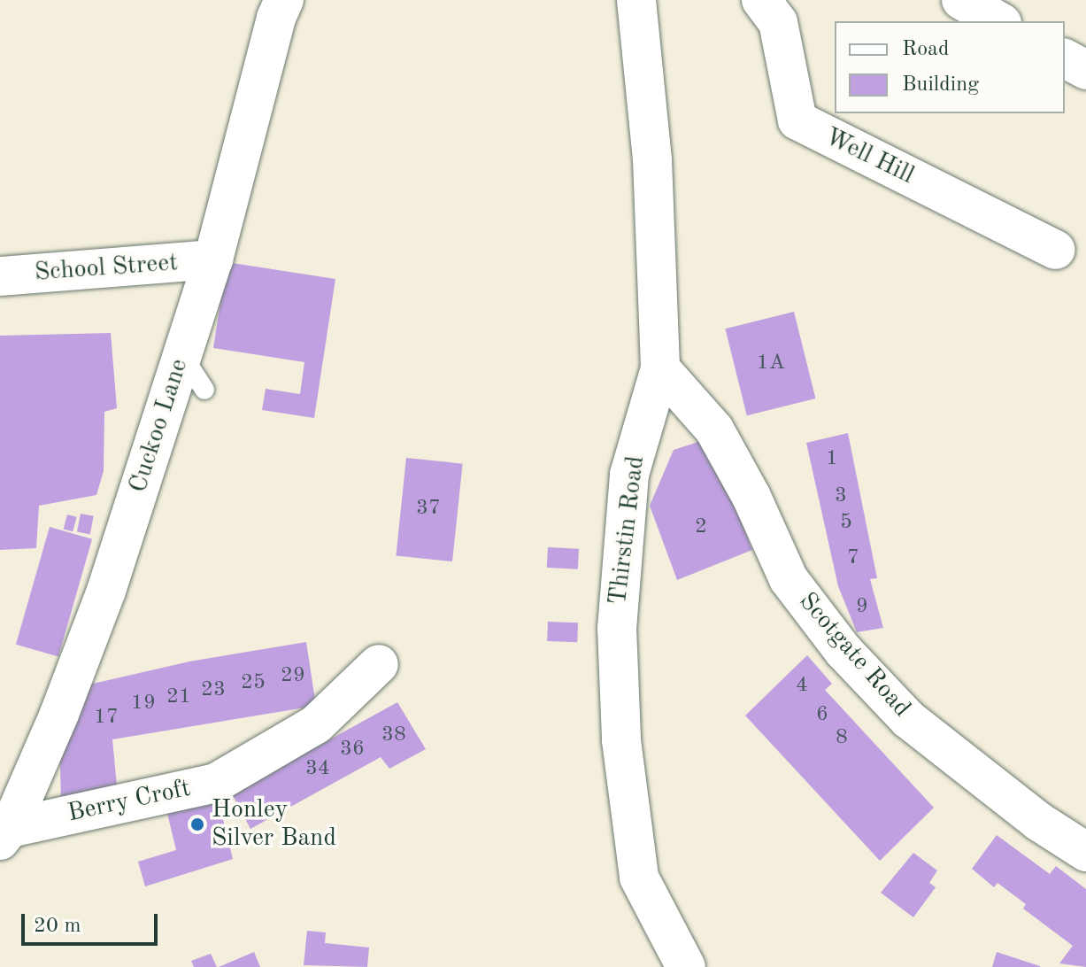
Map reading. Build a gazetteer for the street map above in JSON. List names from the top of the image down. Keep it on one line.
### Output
{"streets":{"street":["Well Hill","School Street","Cuckoo Lane","Thirstin Road","Scotgate Road","Berry Croft"]},"crossings":[["School Street","Cuckoo Lane"],["Cuckoo Lane","Berry Croft"],["Thirstin Road","Scotgate Road"]],"places":["Honley Silver Band"],"house_numbers":["1A","1","3","37","5","2","7","9","29","25","4","23","21","19","6","17","38","8","36","34"],"legend":["Road","Building"],"scale_bar":"20 m"}
